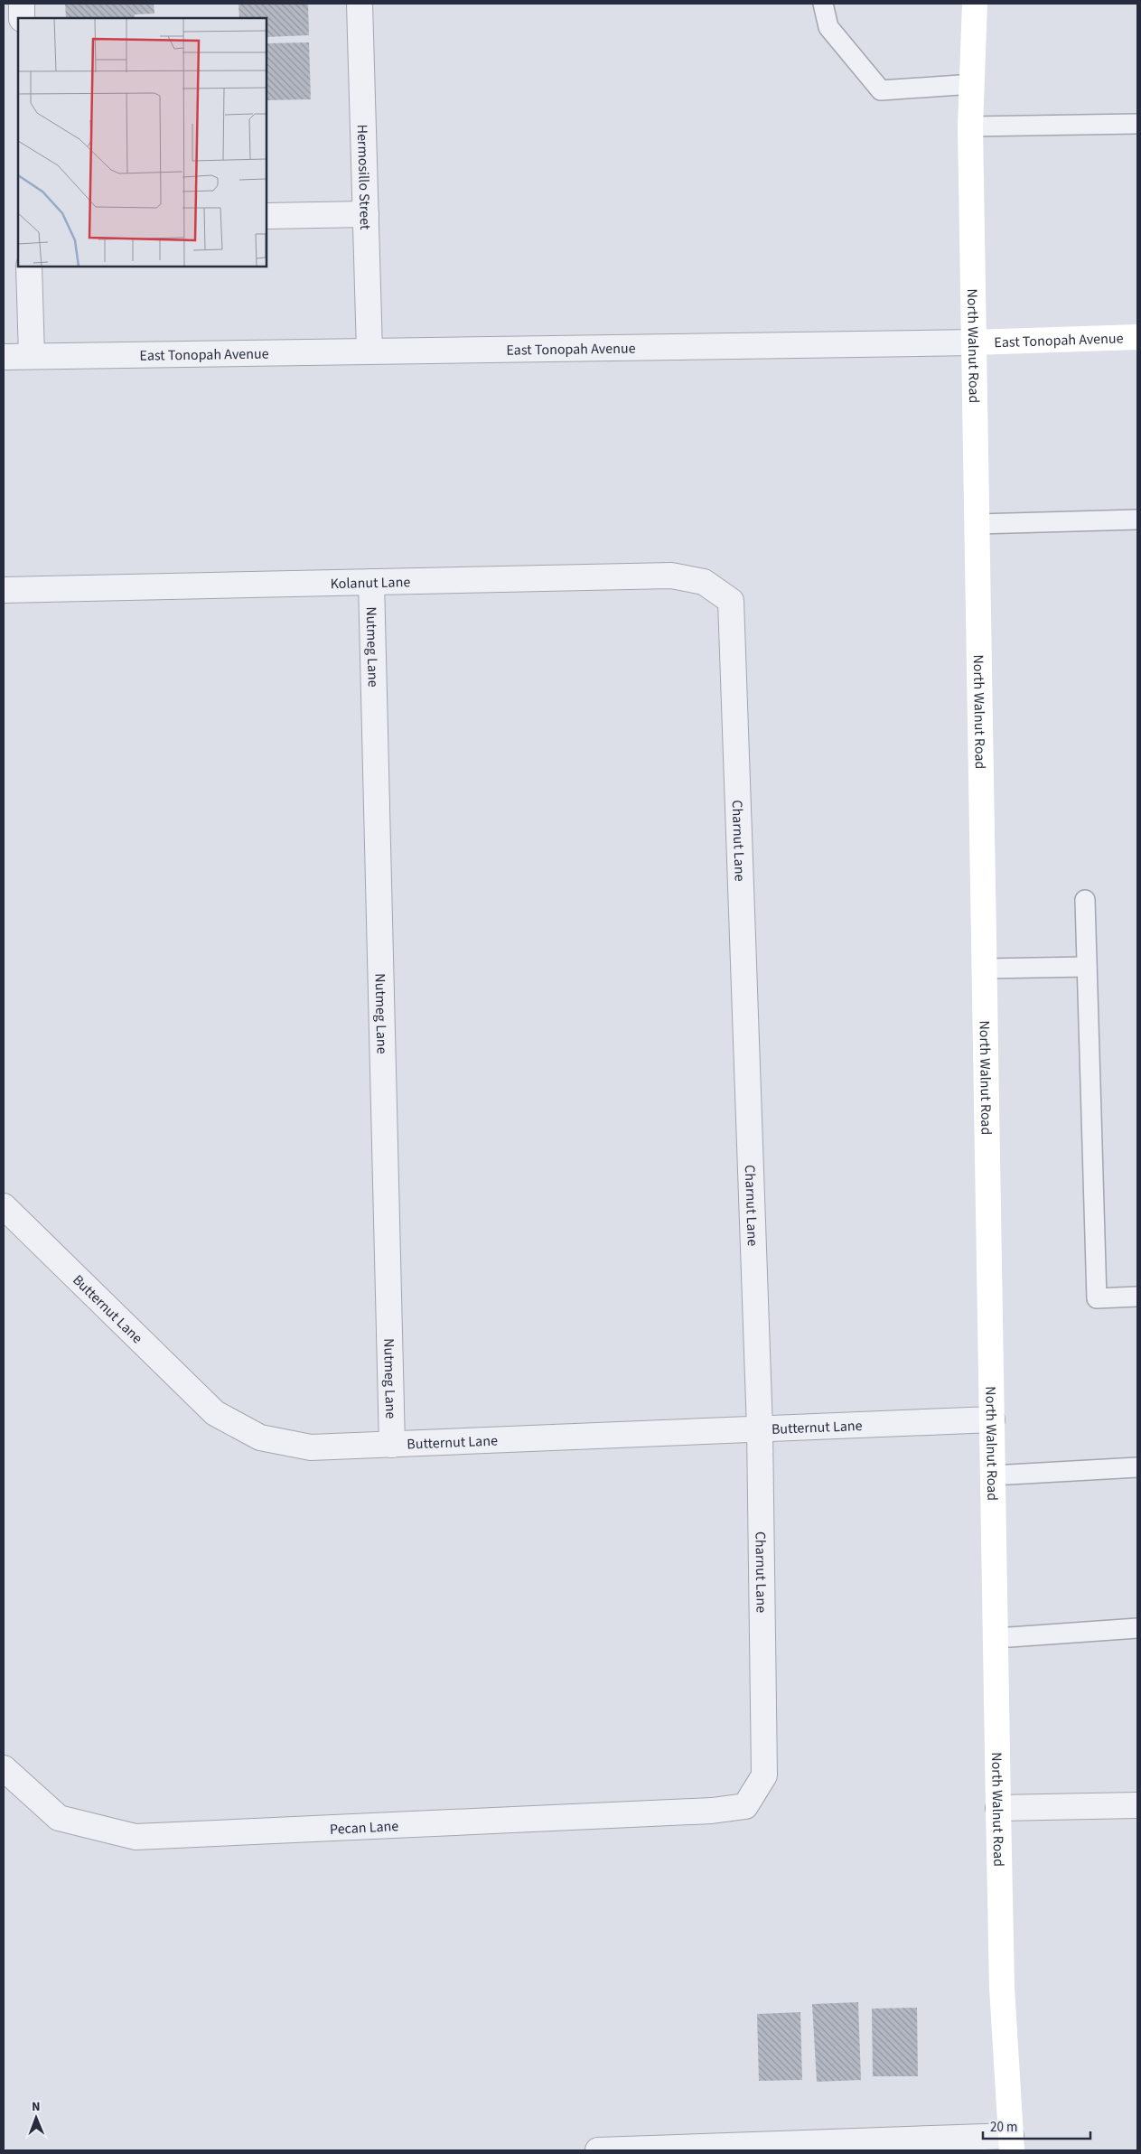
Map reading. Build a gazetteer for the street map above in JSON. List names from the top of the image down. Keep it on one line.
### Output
{"streets":{"street":["Hermosillo Street","East Tonopah Avenue","North Walnut Road","Kolanut Lane","Nutmeg Lane","Charnut Lane","Butternut Lane","Pecan Lane"]},"crossings":[["Hermosillo Street","East Tonopah Avenue"],["East Tonopah Avenue","North Walnut Road"],["North Walnut Road","Butternut Lane"],["Kolanut Lane","Nutmeg Lane"],["Kolanut Lane","Charnut Lane"],["Nutmeg Lane","Butternut Lane"],["Charnut Lane","Butternut Lane"],["Charnut Lane","Pecan Lane"]],"scale_bar":"20 m","north":"top"}
